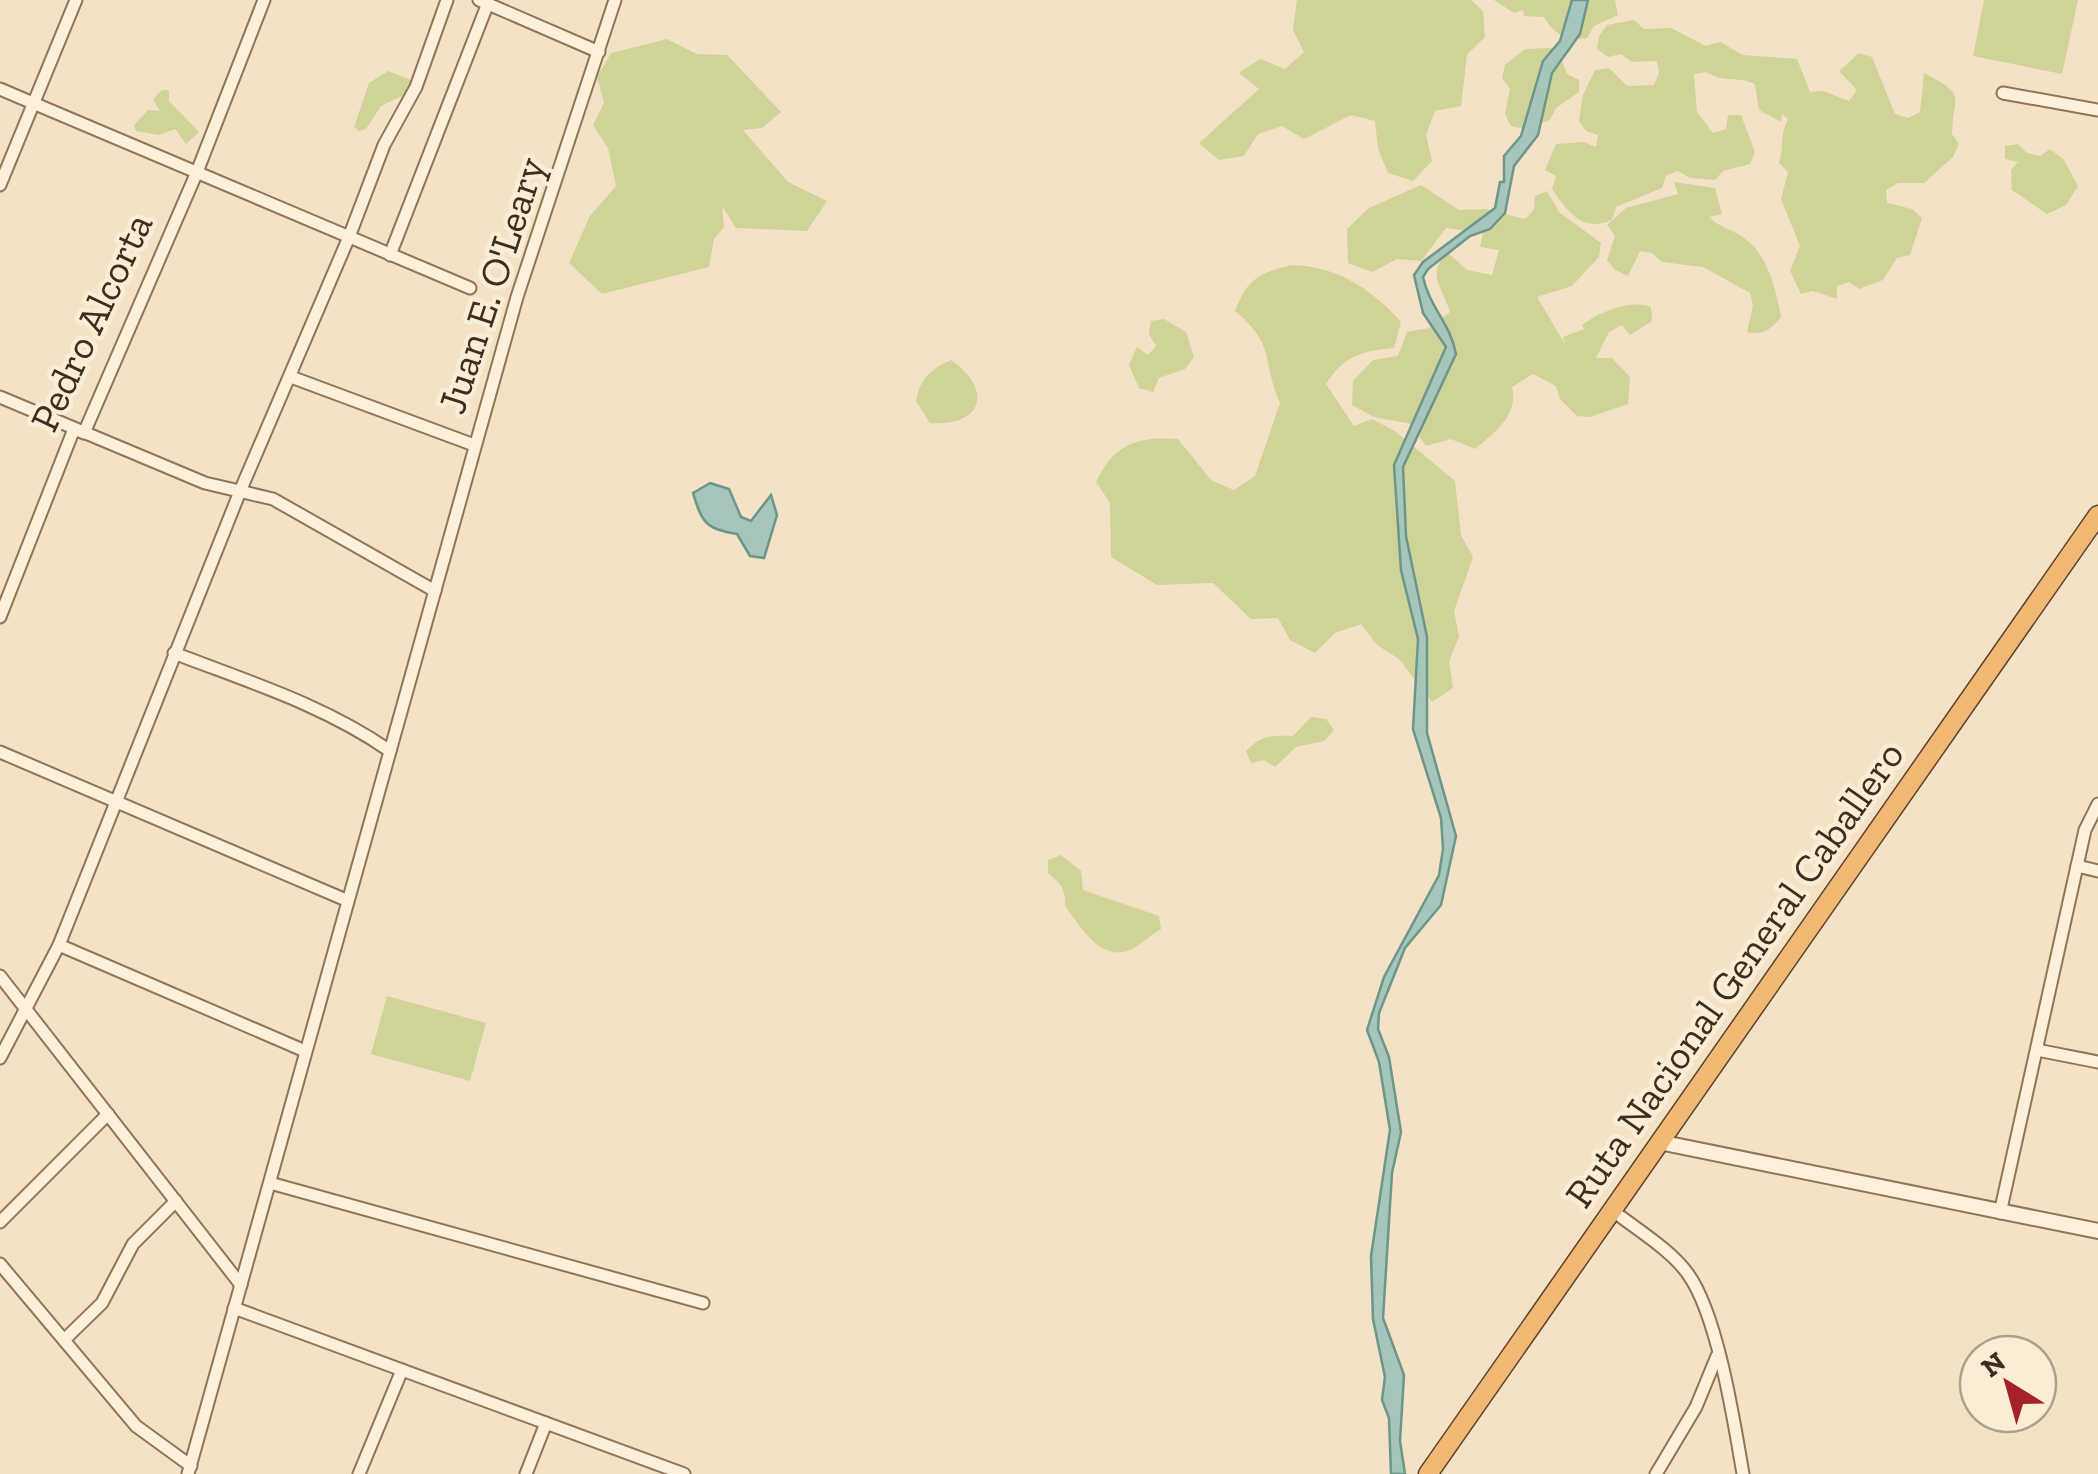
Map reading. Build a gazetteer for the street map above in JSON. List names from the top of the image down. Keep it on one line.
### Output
{"streets":{"highway":["Ruta Nacional General Caballero"],"street":["Juan E. O'Leary","Pedro Alcorta"]},"north":"top left"}
